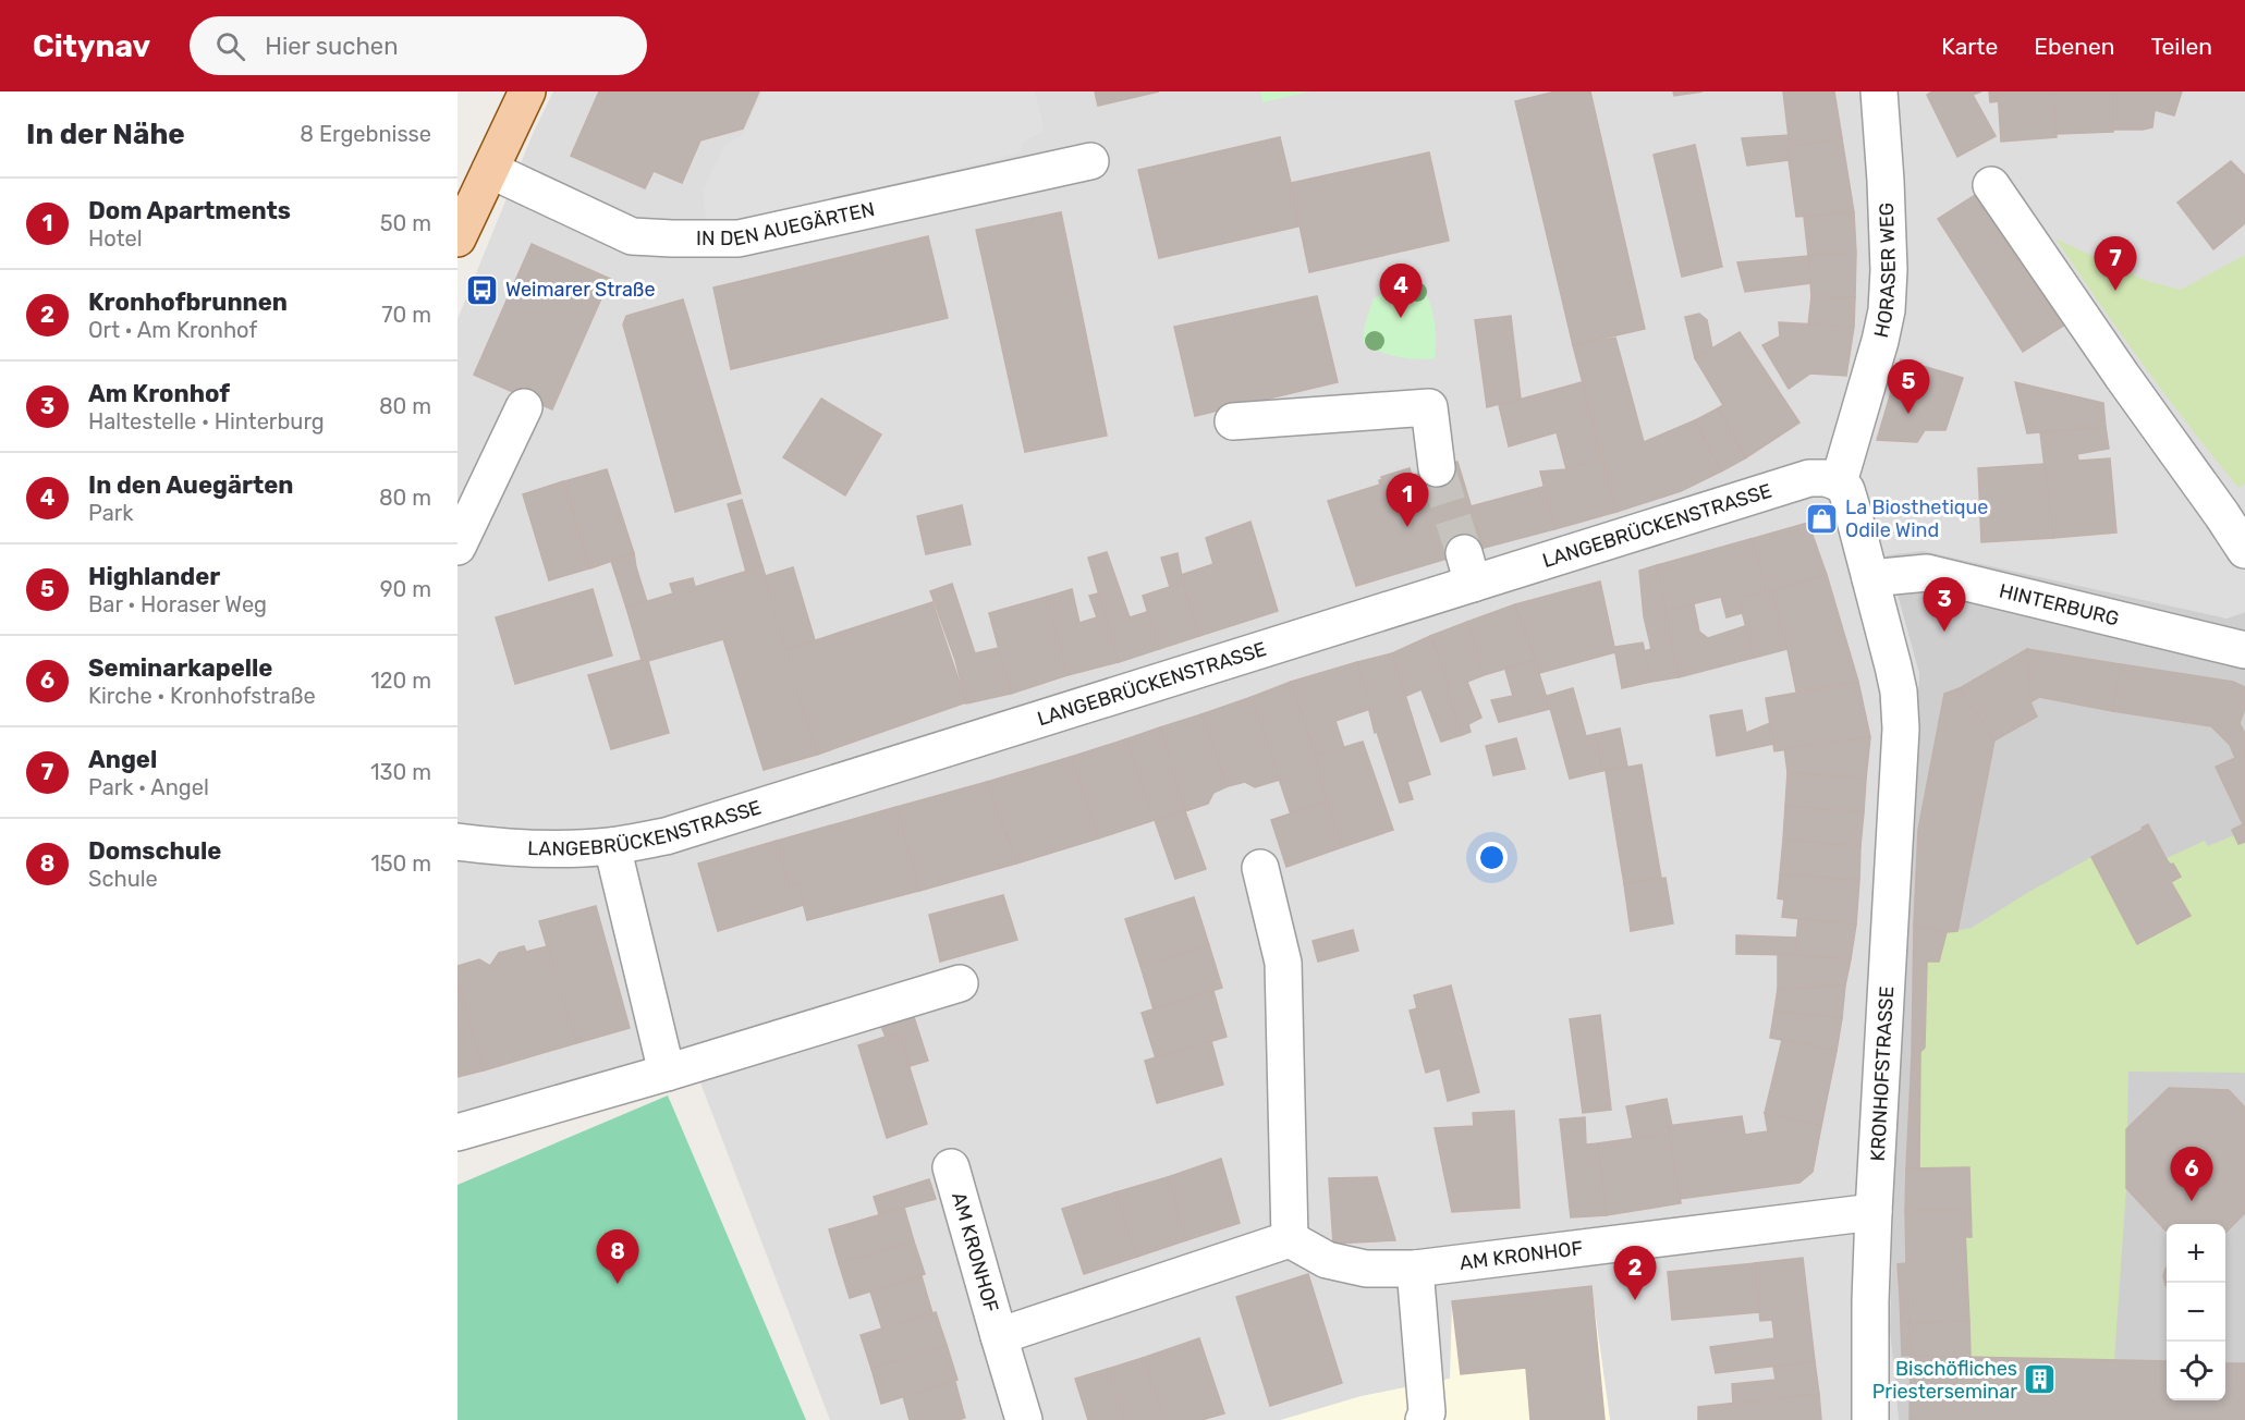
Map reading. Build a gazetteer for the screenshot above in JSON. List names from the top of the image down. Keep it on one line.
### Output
{"streets":{"street":["IN DEN AUEGÄRTEN","HORASER WEG","LANGEBRÜCKENSTRASSE","HINTERBURG","KRONHOFSTRASSE","AM KRONHOF"]},"crossings":[["HORASER WEG","LANGEBRÜCKENSTRASSE"],["HINTERBURG","KRONHOFSTRASSE"],["KRONHOFSTRASSE","AM KRONHOF"]],"places":{"bus stop":["Weimarer Straße"],"shop":["La Biosthetique Odile Wind"],"building":["Bischöfliches Priesterseminar"]},"page":{"header":"Citynav","search":"Hier suchen","nav":["Karte","Ebenen","Teilen"],"heading":["In der Nähe","8 Ergebnisse"],"list":[{"mark":"1","name":"Dom Apartments","note":"Hotel","value":"50 m"},{"mark":"2","name":"Kronhofbrunnen","note":"Ort · Am Kronhof","value":"70 m"},{"mark":"3","name":"Am Kronhof","note":"Haltestelle · Hinterburg","value":"80 m"},{"mark":"4","name":"In den Auegärten","note":"Park","value":"80 m"},{"mark":"5","name":"Highlander","note":"Bar · Horaser Weg","value":"90 m"},{"mark":"6","name":"Seminarkapelle","note":"Kirche · Kronhofstraße","value":"120 m"},{"mark":"7","name":"Angel","note":"Park · Angel","value":"130 m"},{"mark":"8","name":"Domschule","note":"Schule","value":"150 m"}],"pins":["7","4","5","1","3","6","8","2"],"map_buttons":["+","−"]}}
